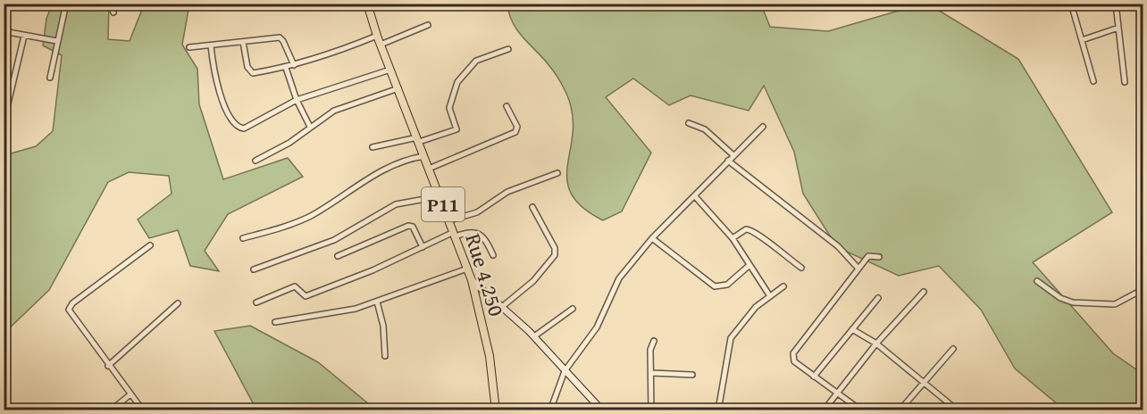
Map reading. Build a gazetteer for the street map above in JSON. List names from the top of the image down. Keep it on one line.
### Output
{"streets":{"main road":["P11","Rue 4.250"]}}
